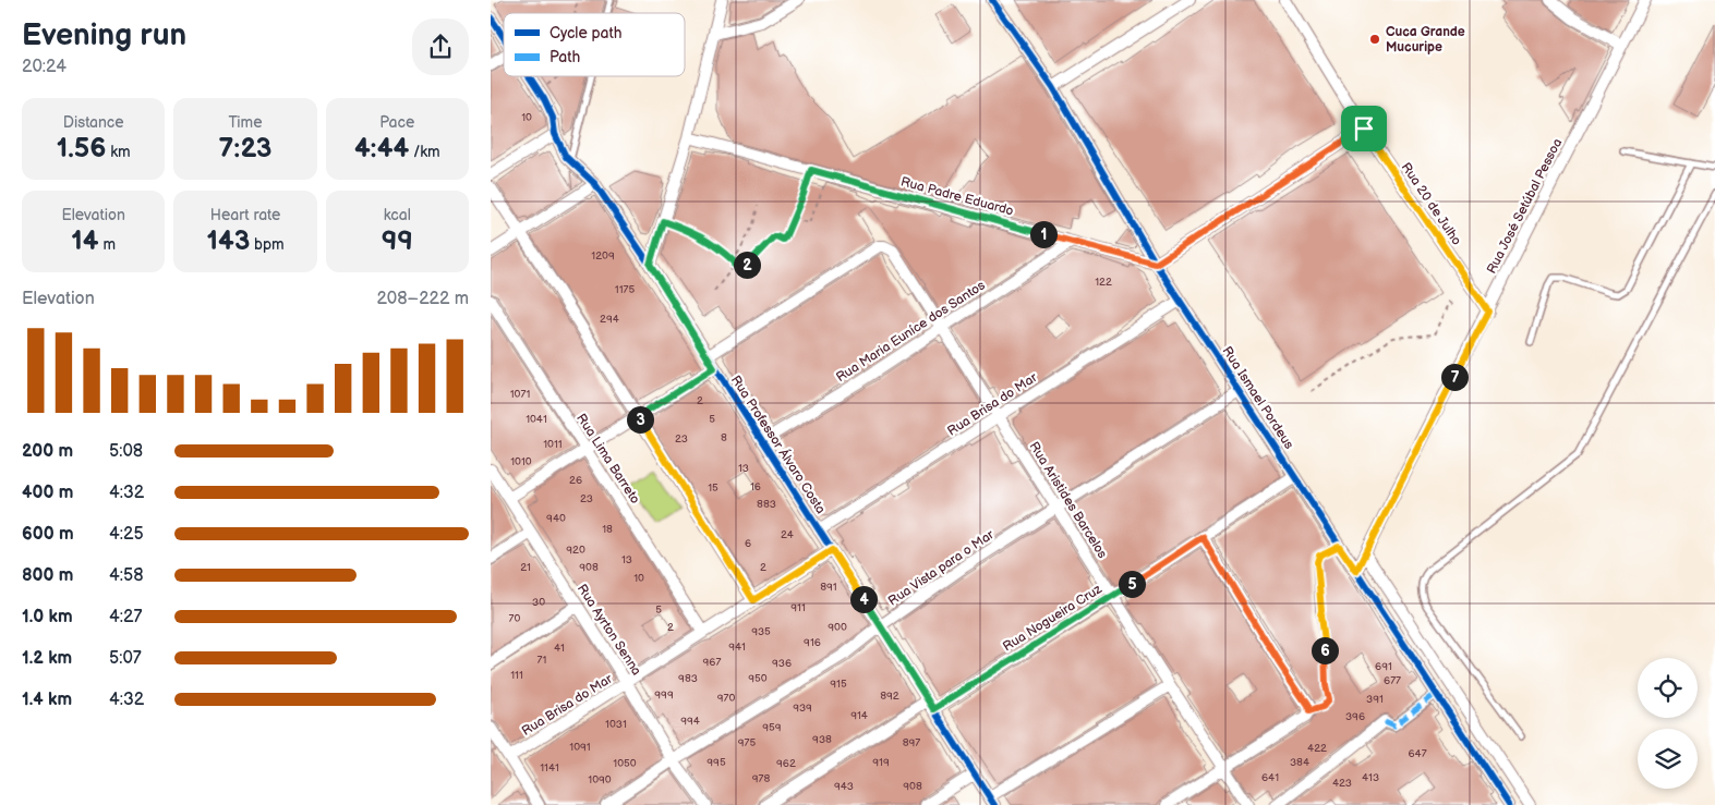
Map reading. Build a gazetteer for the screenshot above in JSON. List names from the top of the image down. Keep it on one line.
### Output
{"streets":{"street":["Rua Padre Eduardo","Rua 20 de Julho","Rua José Setúbal Pessoa","Rua Maria Euníce dos Santos","Rua Ismael Pordeus","Rua Brisa do Mar","Rua Professor Álvaro Costa","Rua Lima Barreto","Rua Aristides Barcelos","Rua Vista para o Mar","Rua Nogueira Cruz","Rua Ayrton Senna"]},"crossings":[["Rua Padre Eduardo","Rua Maria Euníce dos Santos"],["Rua Padre Eduardo","Rua Ismael Pordeus"],["Rua 20 de Julho","Rua José Setúbal Pessoa"],["Rua José Setúbal Pessoa","Rua Ismael Pordeus"],["Rua Maria Euníce dos Santos","Rua Professor Álvaro Costa"],["Rua Maria Euníce dos Santos","Rua Aristides Barcelos"],["Rua Ismael Pordeus","Rua Brisa do Mar"],["Rua Ismael Pordeus","Rua Vista para o Mar"],["Rua Ismael Pordeus","Rua Nogueira Cruz"],["Rua Brisa do Mar","Rua Professor Álvaro Costa"],["Rua Brisa do Mar","Rua Lima Barreto"],["Rua Brisa do Mar","Rua Aristides Barcelos"],["Rua Brisa do Mar","Rua Ayrton Senna"],["Rua Professor Álvaro Costa","Rua Aristides Barcelos"],["Rua Professor Álvaro Costa","Rua Vista para o Mar"],["Rua Professor Álvaro Costa","Rua Nogueira Cruz"],["Rua Aristides Barcelos","Rua Vista para o Mar"],["Rua Aristides Barcelos","Rua Nogueira Cruz"],["Rua Vista para o Mar","Rua Ayrton Senna"]],"places":["Cuca Grande Mucuripe"],"house_numbers":["10","1209","122","1175","294","1071","2","1041","5","8","23","1011","1010","13","26","16","15","23","883","940","18","24","6","920","13","21","908","2","10","891","30","911","5","70","2","900","935","916","941","41","71","967","936","691","111","983","950","677","915","999","892","970","391","939","914","396","994","1031","959","938","975","897","1091","422","647","995","919","384","1050","962","1141","641","413","978","1090","423","943","908"],"legend":["Cycle path","Path"],"page":{"heading":["Evening run","20:24"],"stats":[["Distance","1.56 km"],["Time","7:23"],["Pace","4:44 /km"],["Elevation","14 m"],["Heart rate","143 bpm"],["kcal","99"]],"pins":["1","2","7","3","5","4","6"],"chart":["Elevation","208–222 m"],"list":[{"name":"200 m","note":"5:08"},{"name":"400 m","note":"4:32"},{"name":"600 m","note":"4:25"},{"name":"800 m","note":"4:58"},{"name":"1.0 km","note":"4:27"},{"name":"1.2 km","note":"5:07"},{"name":"1.4 km","note":"4:32"}]}}
